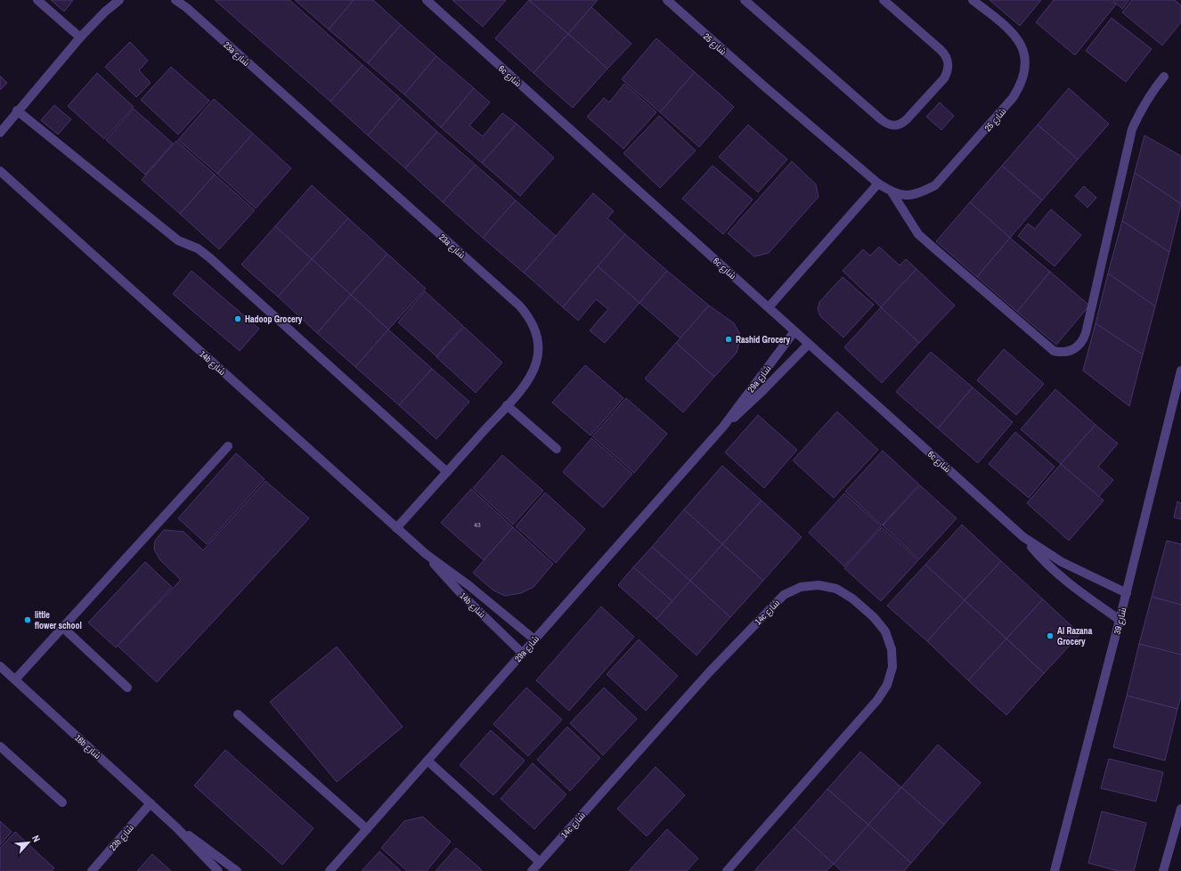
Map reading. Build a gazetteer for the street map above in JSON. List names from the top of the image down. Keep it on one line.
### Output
{"streets":{"street":["شارع 25","23a شارع","6c شارع","14b شارع","29a شارع","14c شارع","شارع 39","16b شارع","23b شارع"]},"crossings":[["23a شارع","14b شارع"],["6c شارع","29a شارع"],["6c شارع","شارع 39"],["14b شارع","29a شارع"],["16b شارع","23b شارع"]],"places":["Hadoop Grocery","Rashid Grocery","little flower school","Al Razana Grocery"],"house_numbers":["43"],"north":"top right"}
